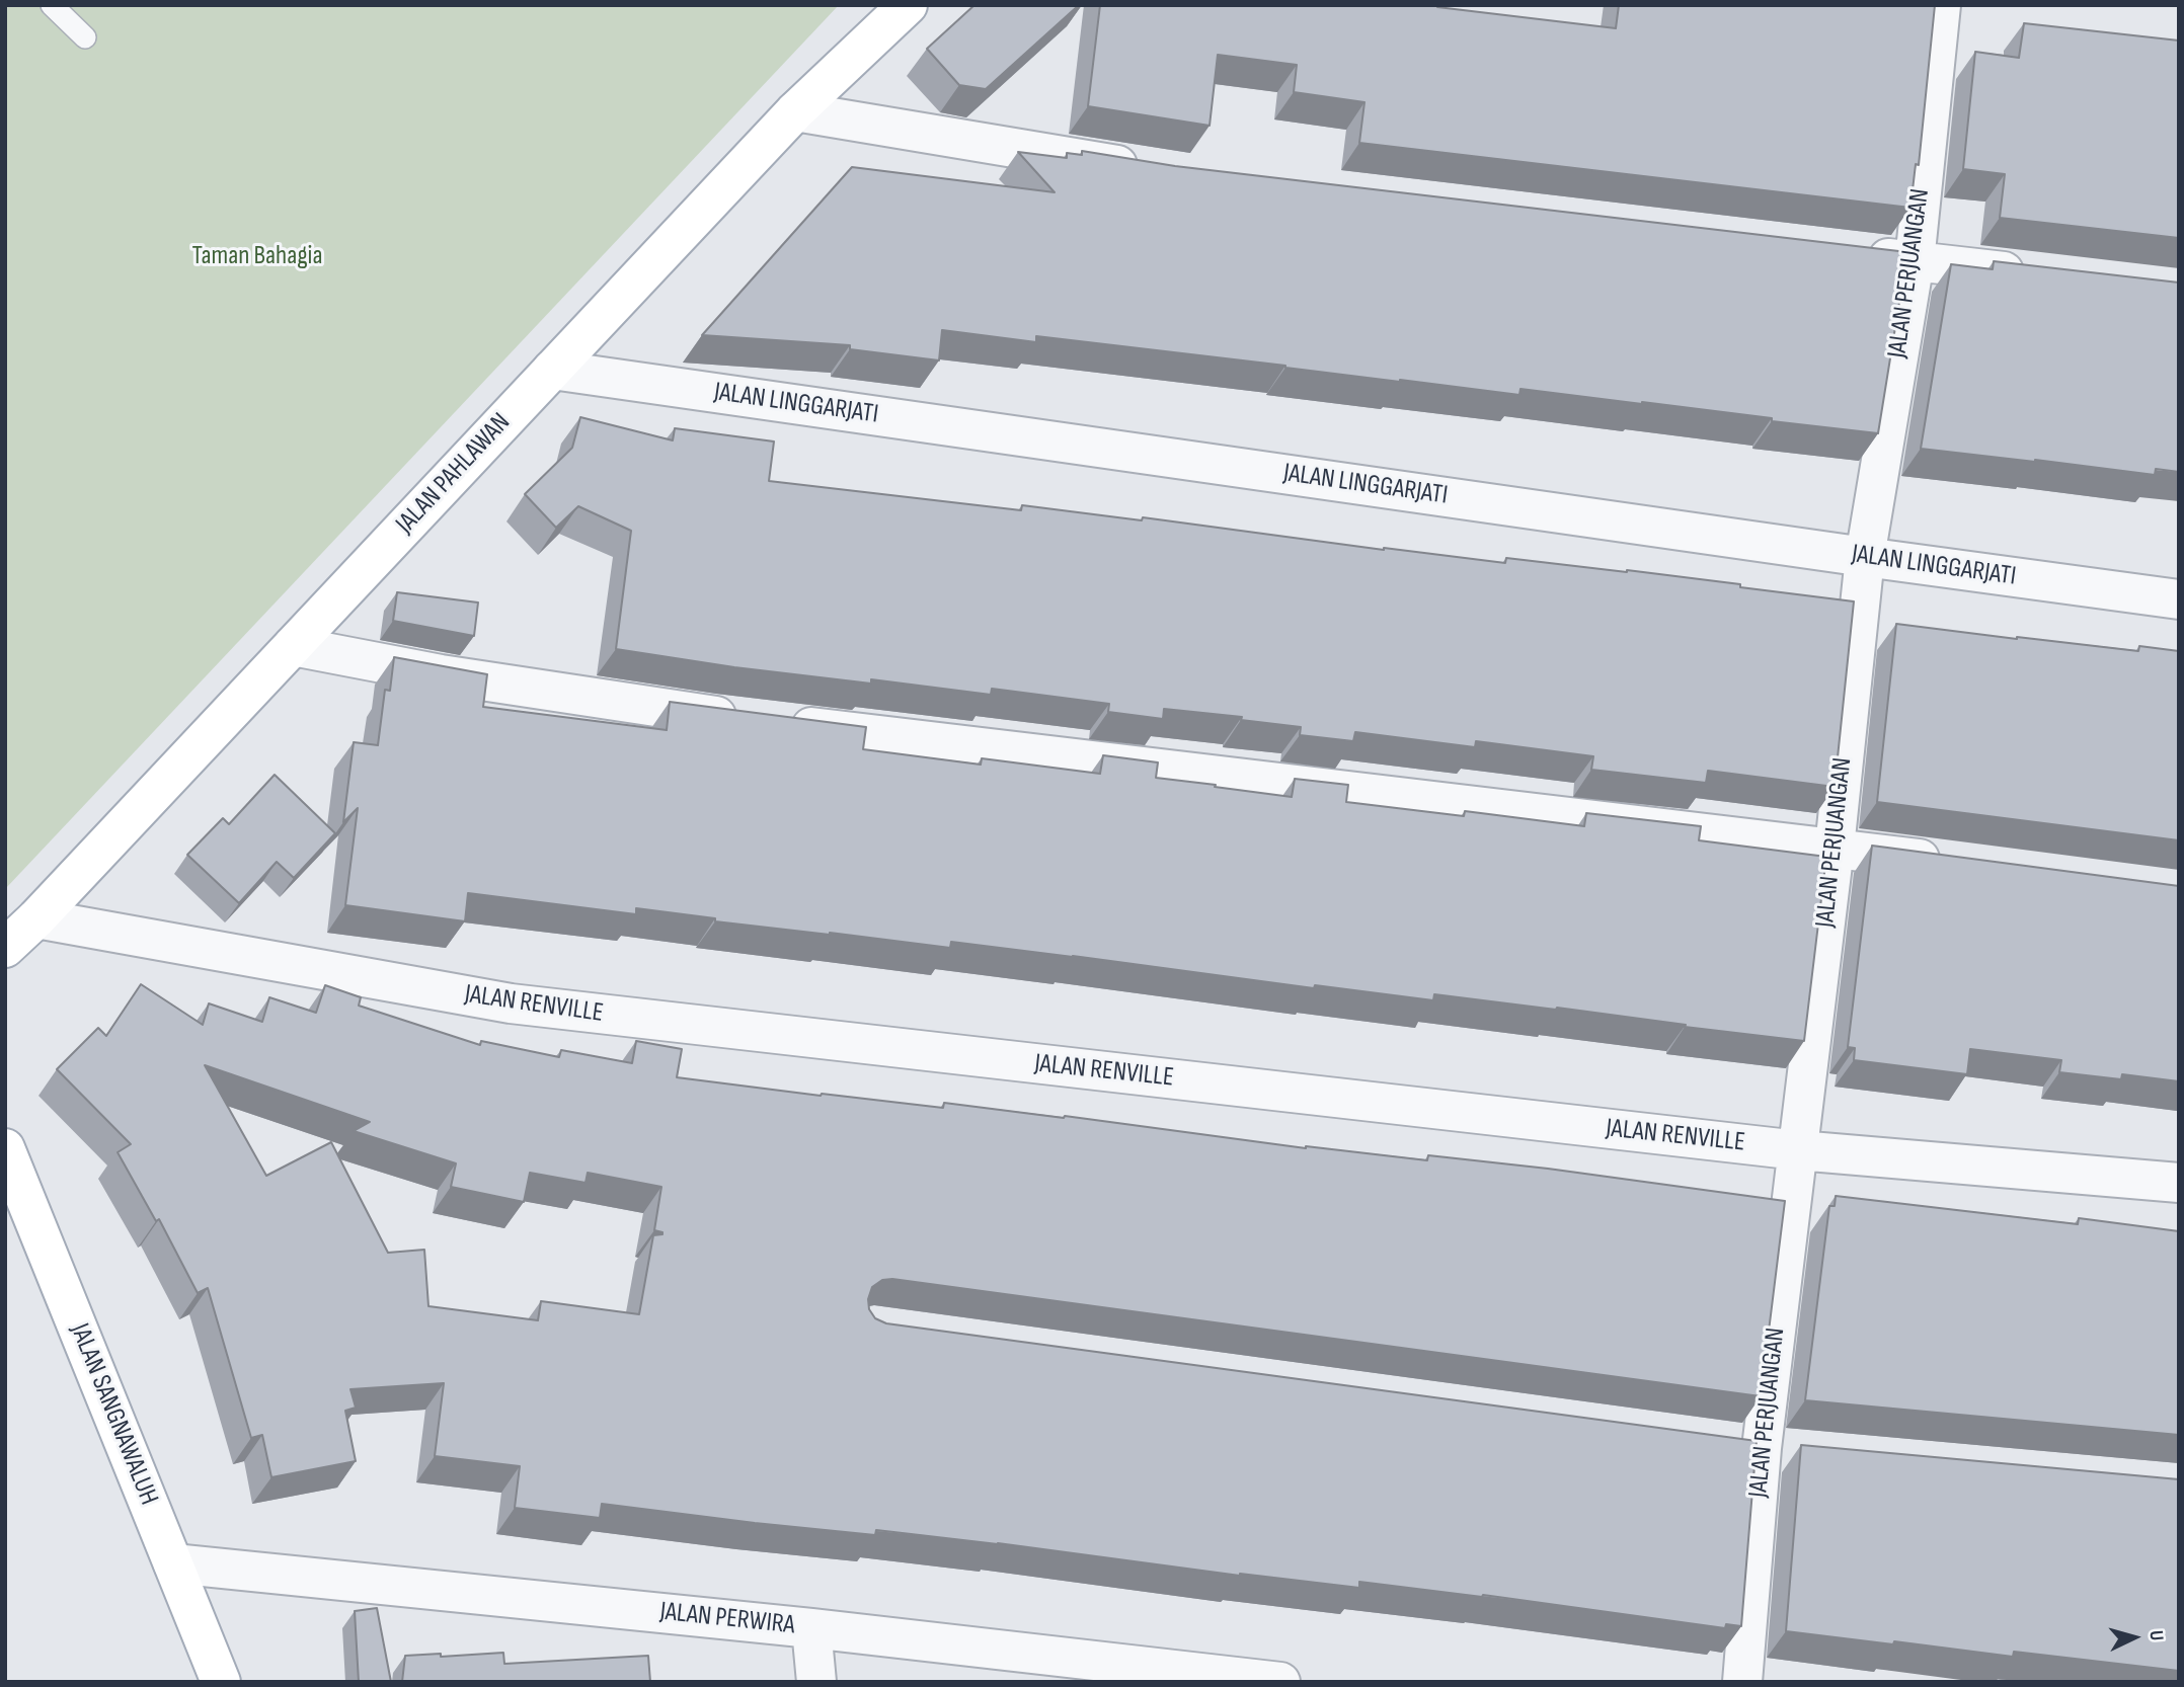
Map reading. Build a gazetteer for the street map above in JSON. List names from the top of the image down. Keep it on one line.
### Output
{"streets":{"main road":["JALAN PAHLAWAN","JALAN SANGNAWALUH"],"street":["JALAN PERJUANGAN","JALAN LINGGARJATI","JALAN RENVILLE","JALAN PERWIRA"]},"crossings":[["JALAN PERJUANGAN","JALAN LINGGARJATI"],["JALAN PERJUANGAN","JALAN RENVILLE"],["JALAN LINGGARJATI","JALAN PAHLAWAN"],["JALAN PAHLAWAN","JALAN RENVILLE"],["JALAN SANGNAWALUH","JALAN PERWIRA"]],"parks":["Taman Bahagia"],"north":"right"}
